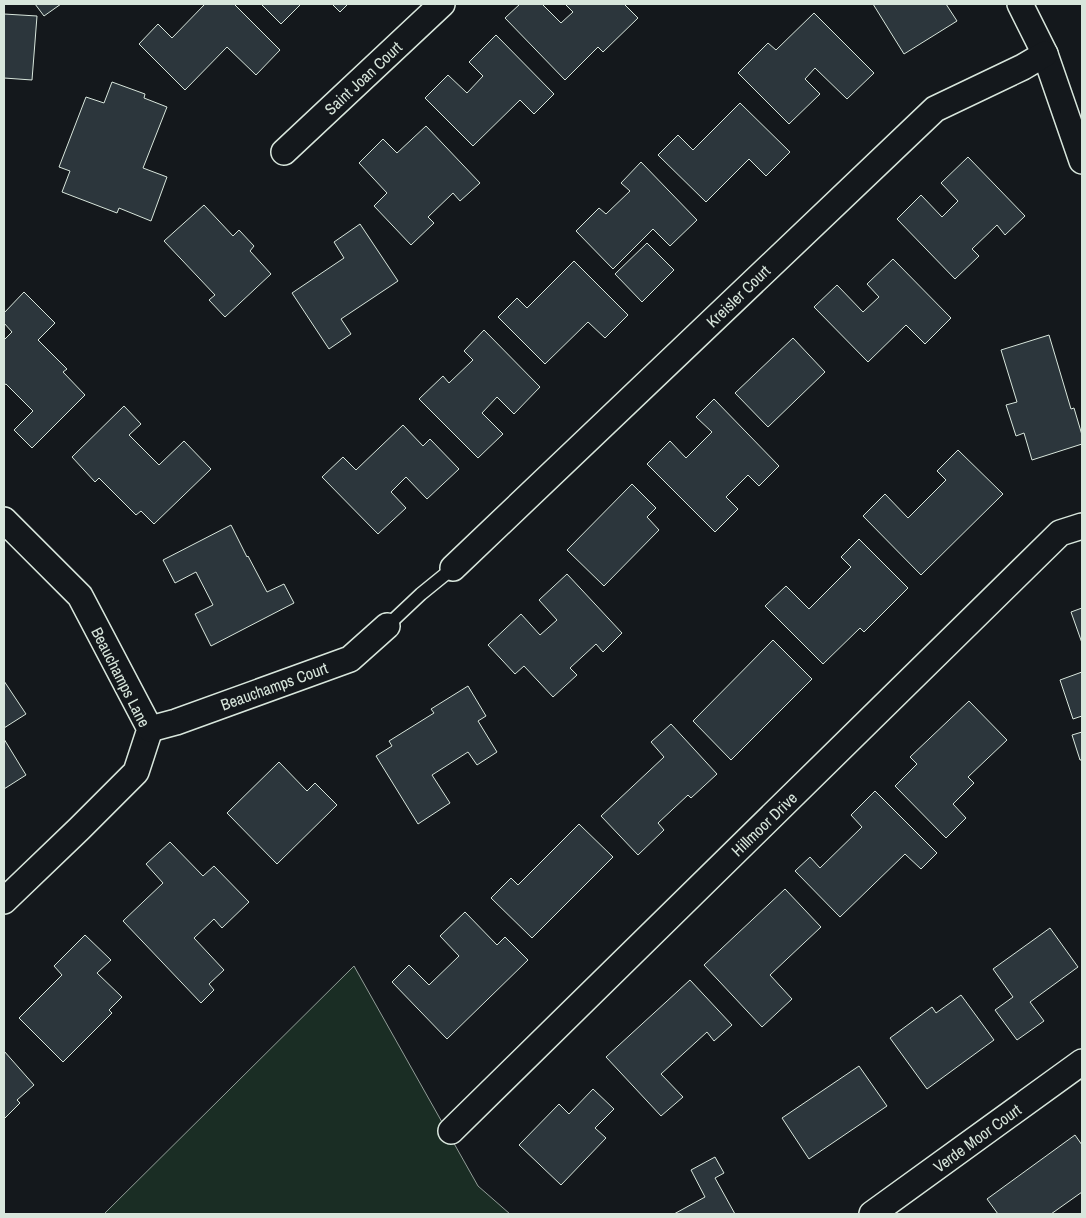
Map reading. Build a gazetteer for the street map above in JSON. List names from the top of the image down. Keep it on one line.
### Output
{"streets":{"street":["Saint Joan Court","Kreisler Court","Beauchamps Lane","Beauchamps Court","Hillmoor Drive","Verde Moor Court"]},"crossings":[["Beauchamps Lane","Beauchamps Court"]]}
